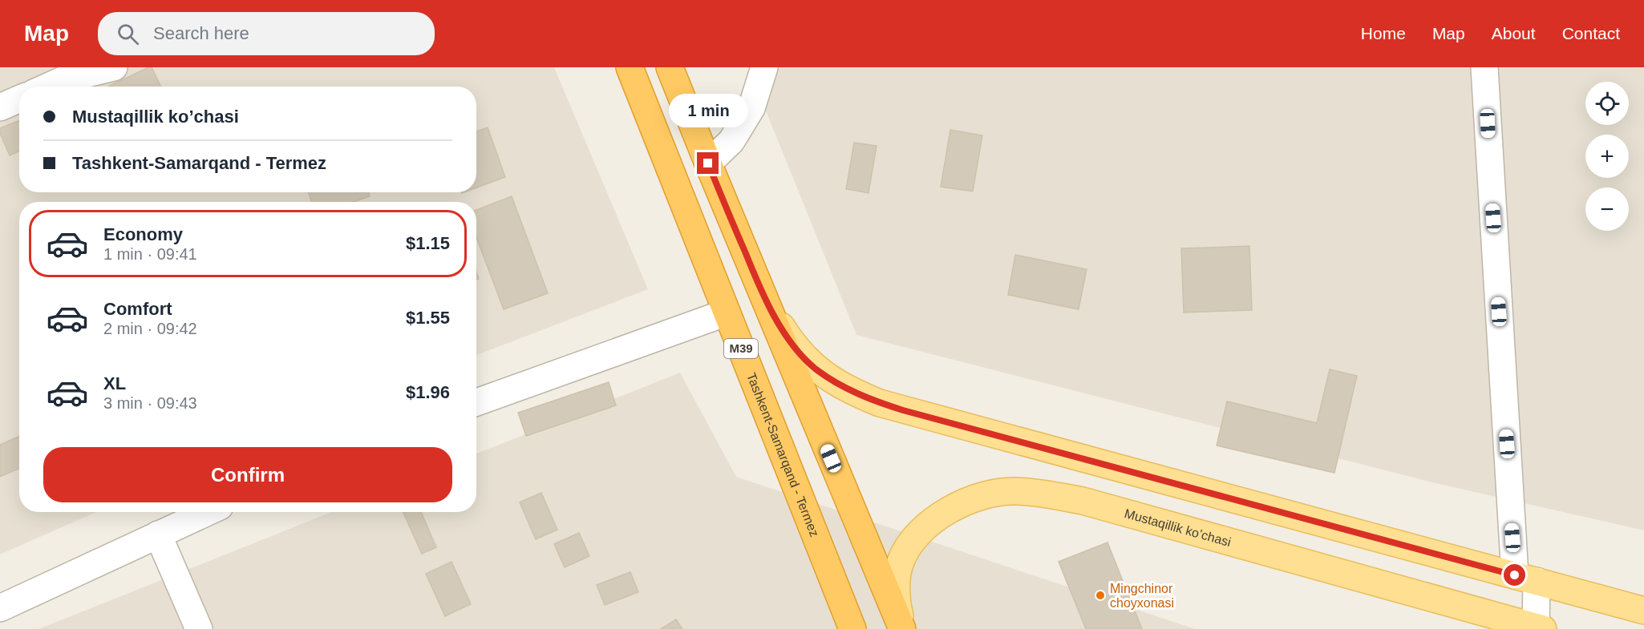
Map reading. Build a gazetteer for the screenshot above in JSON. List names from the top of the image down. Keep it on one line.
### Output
{"streets":{"highway":["M39","Tashkent-Samarqand - Termez"],"main road":["Mustaqillik ko’chasi"]},"places":["Mingchinor choyxonasi"],"page":{"header":"Map","search":"Search here","nav":["Home","Map","About","Contact"],"map_buttons":["+","−"],"banner":["Mustaqillik ko’chasi","Tashkent-Samarqand - Termez"],"bubble":"1 min","list":[{"name":"Economy","note":"1 min · 09:41","value":"$1.15"},{"name":"Comfort","note":"2 min · 09:42","value":"$1.55"},{"name":"XL","note":"3 min · 09:43","value":"$1.96"}],"buttons":"Confirm"}}
